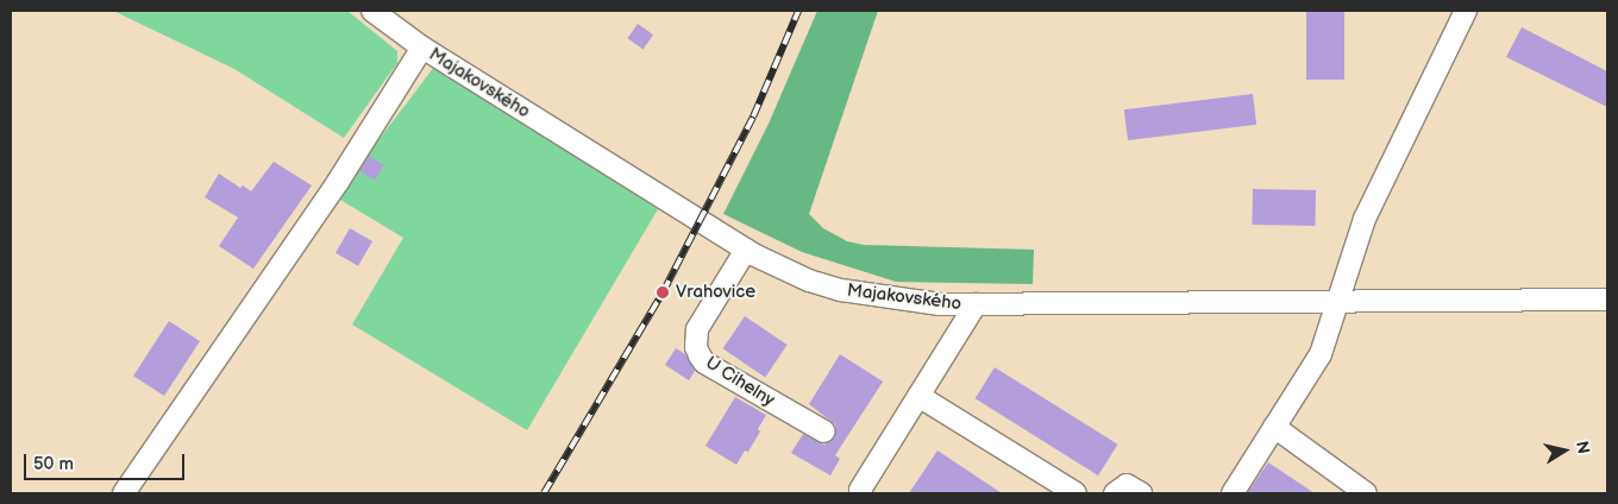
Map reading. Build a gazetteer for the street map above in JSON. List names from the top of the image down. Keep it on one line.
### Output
{"streets":{"street":["Majakovského","U Cihelny"]},"crossings":[["Majakovského","U Cihelny"]],"places":["Vrahovice"],"scale_bar":"50 m","north":"right"}
